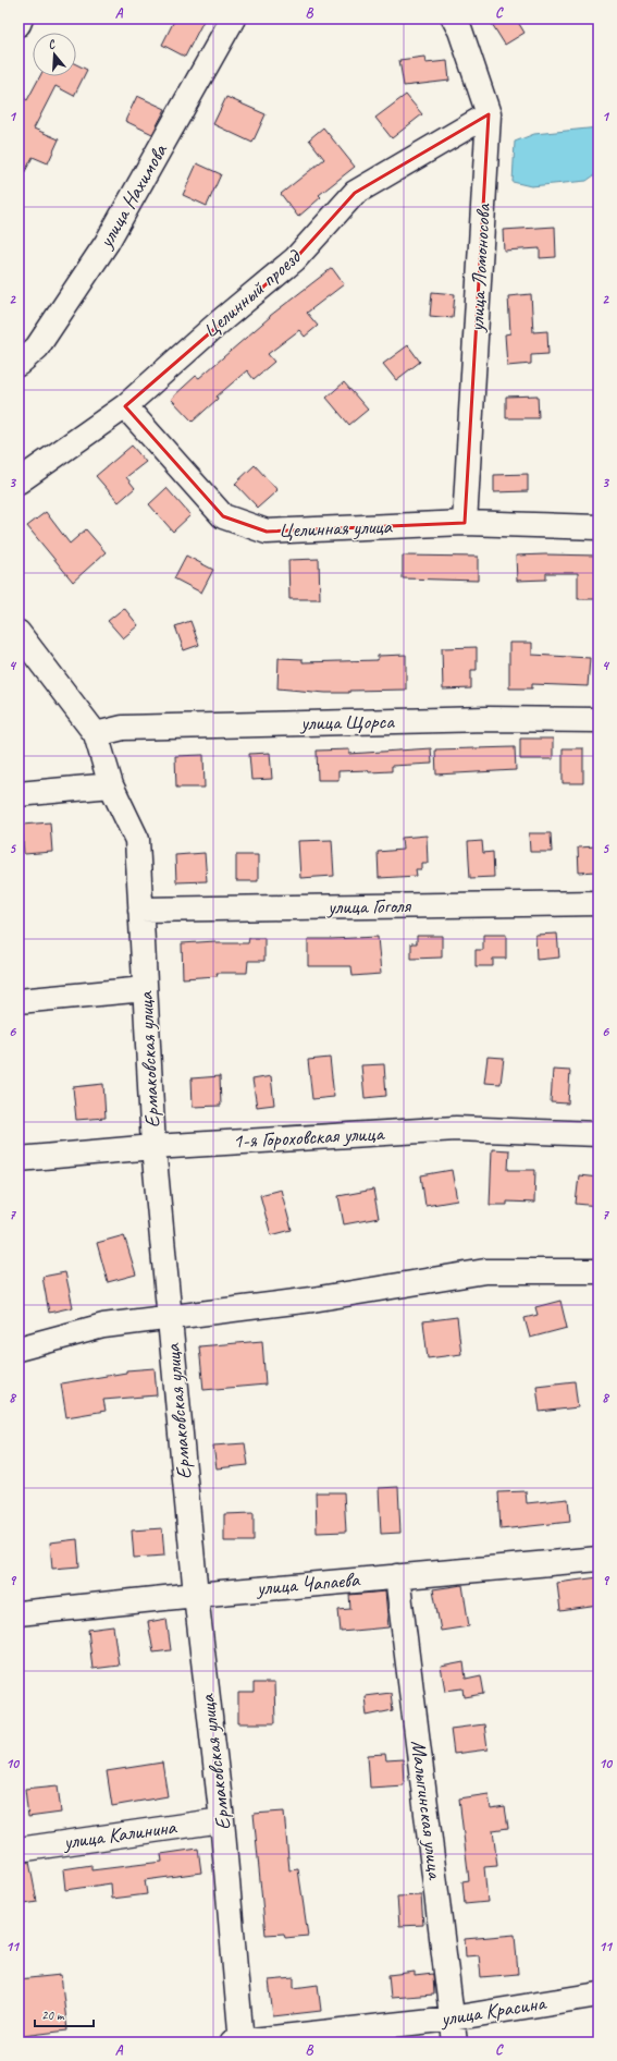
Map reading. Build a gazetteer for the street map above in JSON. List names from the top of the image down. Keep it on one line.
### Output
{"streets":{"street":["улица Нахимова","улица Ломоносова","Целинный проезд","Целинная улица","улица Щорса","улица Гоголя","Ермаковская улица","1-я Гороховская улица","улица Чапаева","Малыгинская улица","улица Калинина","улица Красина"]},"crossings":[["улица Ломоносова","Целинный проезд"],["улица Ломоносова","Целинная улица"],["Целинный проезд","Целинная улица"],["улица Гоголя","Ермаковская улица"],["Ермаковская улица","1-я Гороховская улица"],["Ермаковская улица","улица Чапаева"],["Ермаковская улица","улица Калинина"],["Ермаковская улица","улица Красина"],["улица Чапаева","Малыгинская улица"],["Малыгинская улица","улица Красина"]],"scale_bar":"20 m","north":"top","grid":{"columns":["A","B","C"],"rows":["1","2","3","4","5","6","7","8","9","10","11"]}}
